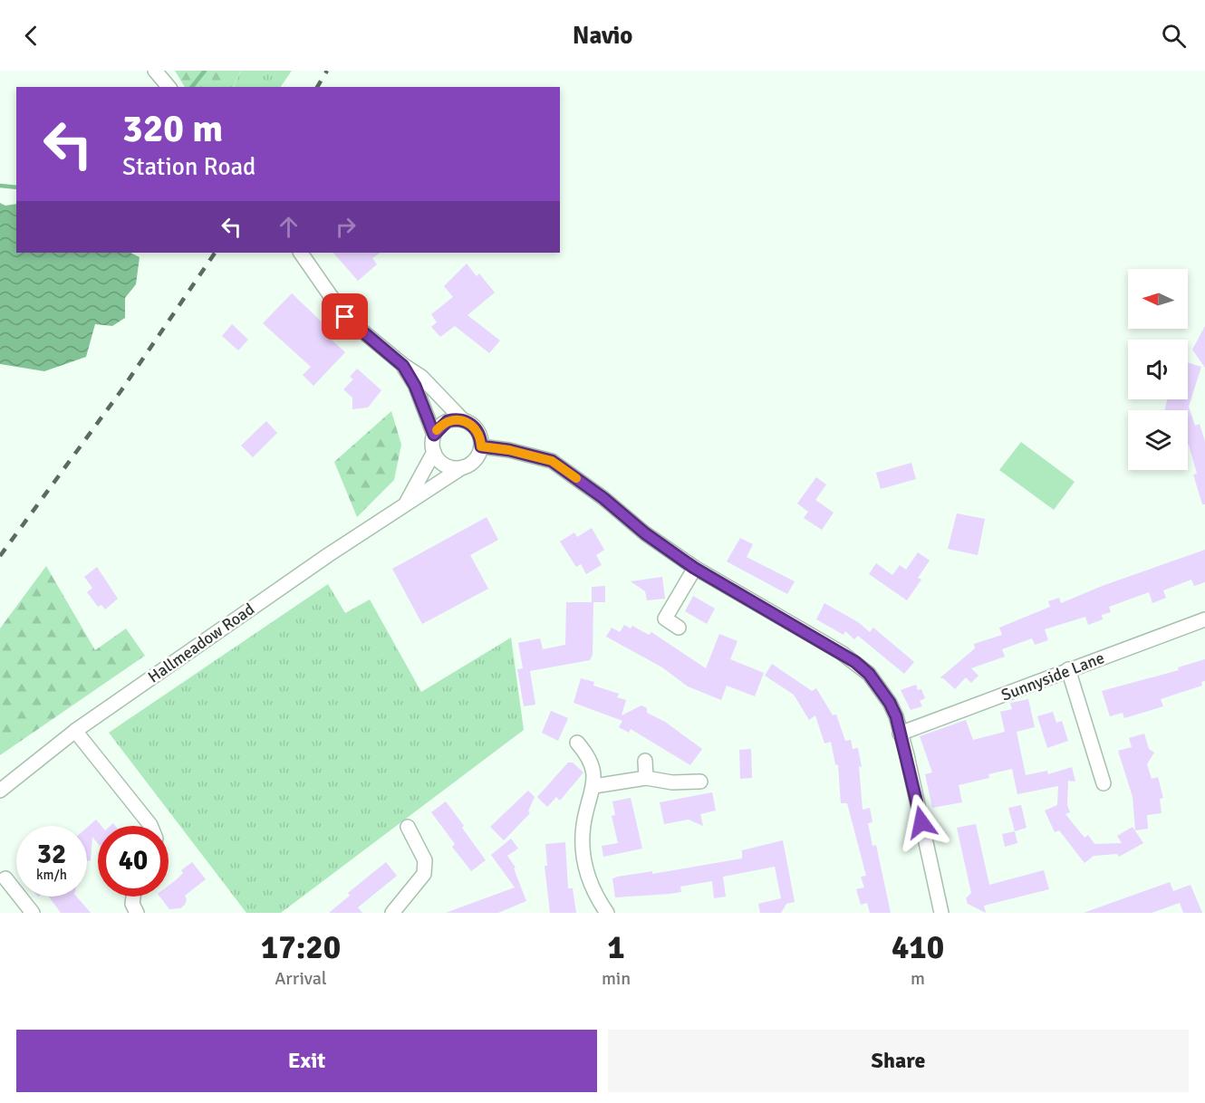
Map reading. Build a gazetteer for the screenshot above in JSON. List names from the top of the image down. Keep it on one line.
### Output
{"streets":{"street":["Hallmeadow Road","Sunnyside Lane"]},"north":"left","page":{"header":"Navio","turn":["320 m","Station Road"],"speed":"32 km/h","limit":"40","eta":["17:20","Arrival","1","min","410","m"],"buttons":["Exit","Share"]}}
